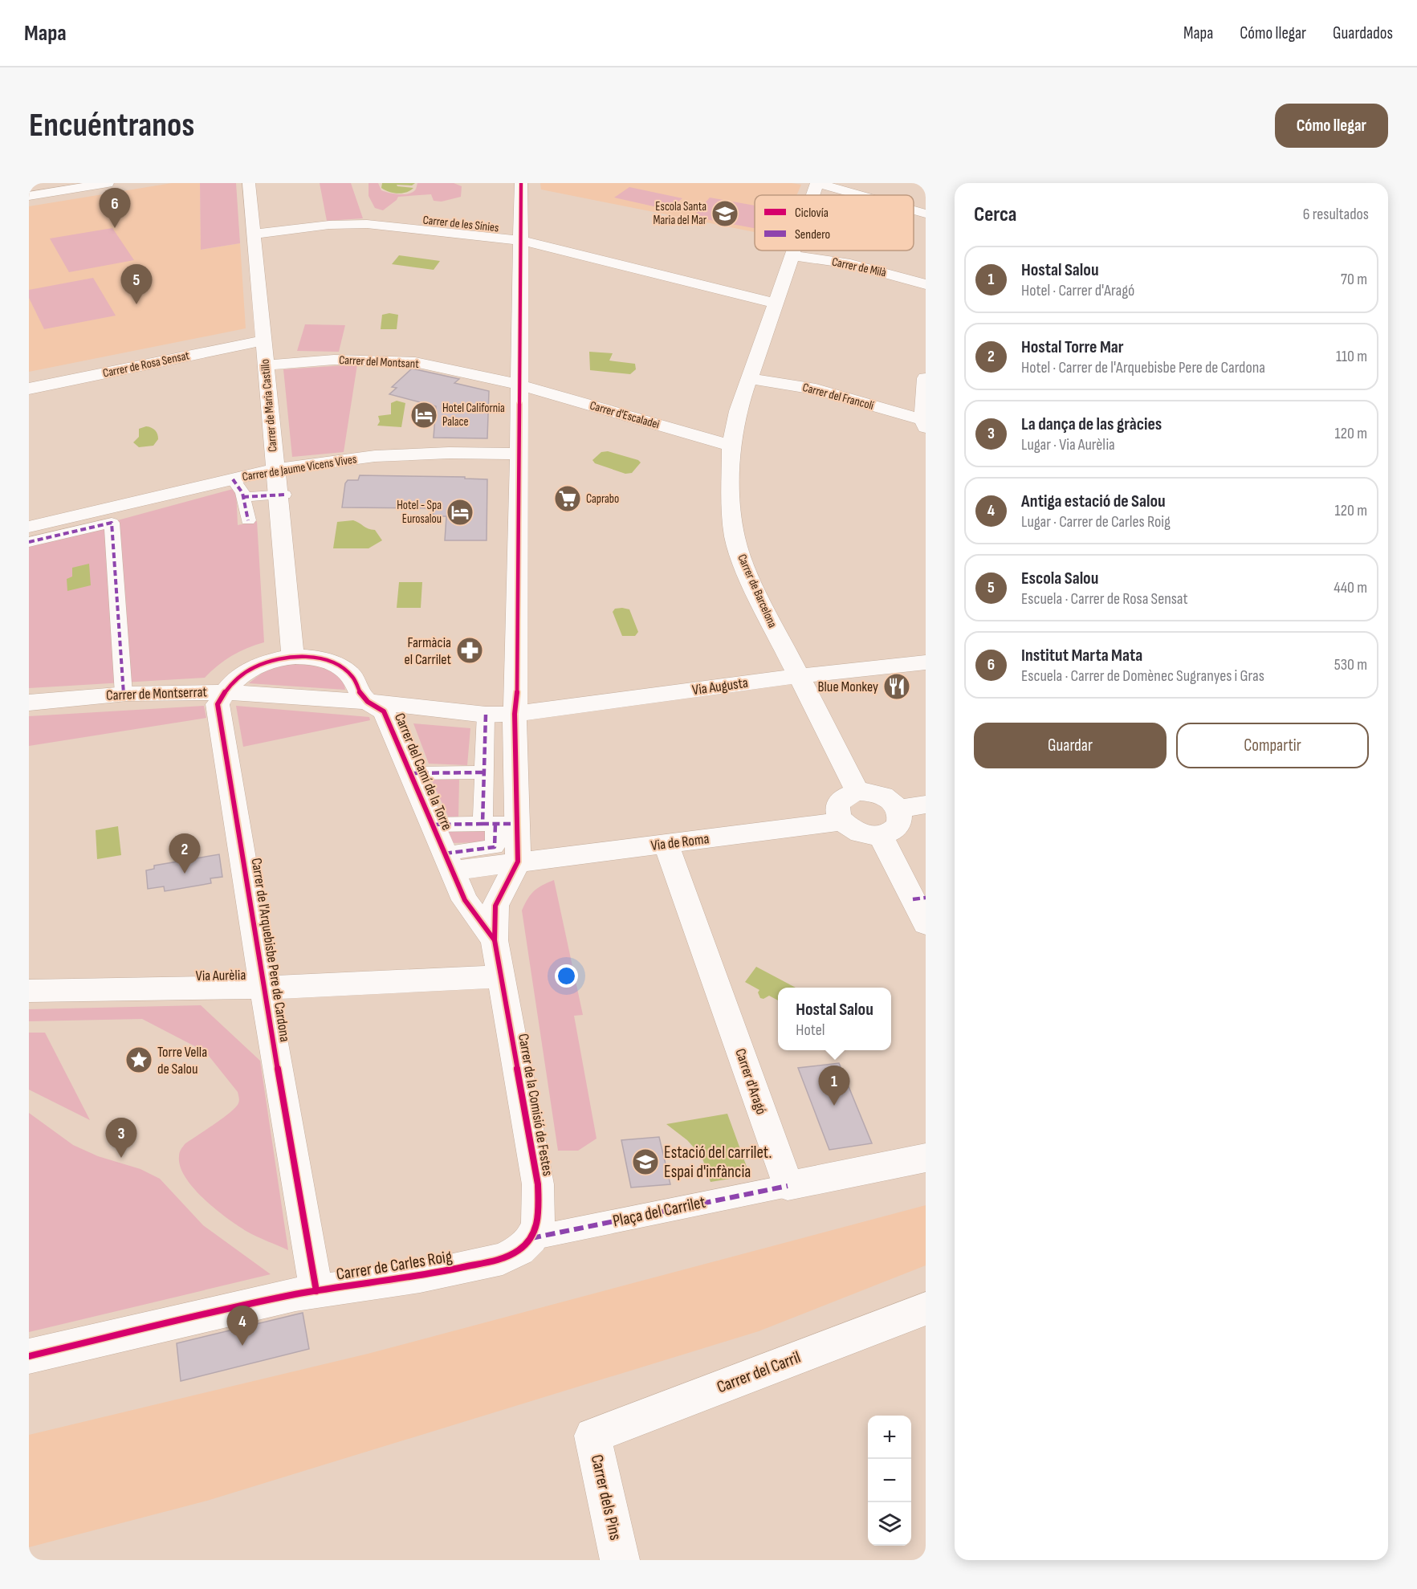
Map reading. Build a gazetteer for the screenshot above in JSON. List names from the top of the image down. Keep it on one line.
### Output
{"streets":{"street":["Carrer de les Sínies","Carrer de Milà","Carrer del Montsant","Carrer de Rosa Sensat","Carrer del Francolí","Carrer de Maria Castillo","Carrer d'Escaladei","Carrer de Jaume Vicens Vives","Carrer de Barcelona","Via Augusta","Carrer de Montserrat","Carrer del Camí de la Torre","Via de Roma","Carrer de l'Arquebisbe Pere de Cardona","Via Aurèlia","Carrer d'Aragó","Carrer de la Comisió de Festes","Plaça del Carrilet","Carrer de Carles Roig","Carrer del Carril","Carrer dels Pins"]},"crossings":[["Carrer de les Sínies","Carrer de Maria Castillo"],["Carrer de les Sínies","Carrer de Barcelona"],["Carrer de Milà","Carrer de Barcelona"],["Carrer del Montsant","Carrer de Maria Castillo"],["Carrer del Montsant","Carrer d'Escaladei"],["Carrer de Rosa Sensat","Carrer de Maria Castillo"],["Carrer del Francolí","Carrer de Barcelona"],["Carrer de Maria Castillo","Carrer de Jaume Vicens Vives"],["Carrer de Maria Castillo","Carrer del Camí de la Torre"],["Carrer d'Escaladei","Carrer de Barcelona"],["Carrer de Barcelona","Via Augusta"],["Carrer de Barcelona","Via de Roma"],["Via Augusta","Carrer de Montserrat"],["Carrer de Montserrat","Carrer del Camí de la Torre"],["Carrer de Montserrat","Carrer de l'Arquebisbe Pere de Cardona"],["Carrer del Camí de la Torre","Via de Roma"],["Carrer del Camí de la Torre","Carrer de la Comisió de Festes"],["Via de Roma","Carrer d'Aragó"],["Via de Roma","Carrer de la Comisió de Festes"],["Carrer de l'Arquebisbe Pere de Cardona","Via Aurèlia"],["Carrer de l'Arquebisbe Pere de Cardona","Carrer de Carles Roig"],["Via Aurèlia","Carrer de la Comisió de Festes"],["Carrer d'Aragó","Plaça del Carrilet"],["Carrer de la Comisió de Festes","Plaça del Carrilet"],["Carrer de la Comisió de Festes","Carrer de Carles Roig"],["Plaça del Carrilet","Carrer de Carles Roig"],["Carrer del Carril","Carrer dels Pins"]],"places":{"school or university":["Escola Santa Maria del Mar","Estació del carrilet. Espai d'infància"],"hotel":["Hotel California Palace","Hotel - Spa Eurosalou"],"supermarket":["Caprabo"],"pharmacy":["Farmàcia el Carrilet"],"restaurant":["Blue Monkey"],"place":["Torre Vella de Salou"]},"legend":["Ciclovía","Sendero"],"page":{"header":"Mapa","nav":["Mapa","Cómo llegar","Guardados"],"buttons":["Cómo llegar",["Guardar","Compartir"]],"title":"Encuéntranos","heading":["Cerca","6 resultados"],"pins":["6","5","2","1","3","4"],"list":[{"mark":"1","name":"Hostal Salou","note":"Hotel · Carrer d'Aragó","value":"70 m"},{"mark":"2","name":"Hostal Torre Mar","note":"Hotel · Carrer de l'Arquebisbe Pere de Cardona","value":"110 m"},{"mark":"3","name":"La dança de las gràcies","note":"Lugar · Via Aurèlia","value":"120 m"},{"mark":"4","name":"Antiga estació de Salou","note":"Lugar · Carrer de Carles Roig","value":"120 m"},{"mark":"5","name":"Escola Salou","note":"Escuela · Carrer de Rosa Sensat","value":"440 m"},{"mark":"6","name":"Institut Marta Mata","note":"Escuela · Carrer de Domènec Sugranyes i Gras","value":"530 m"}],"popup":["Hostal Salou","Hotel"],"map_buttons":["+","−"]}}
